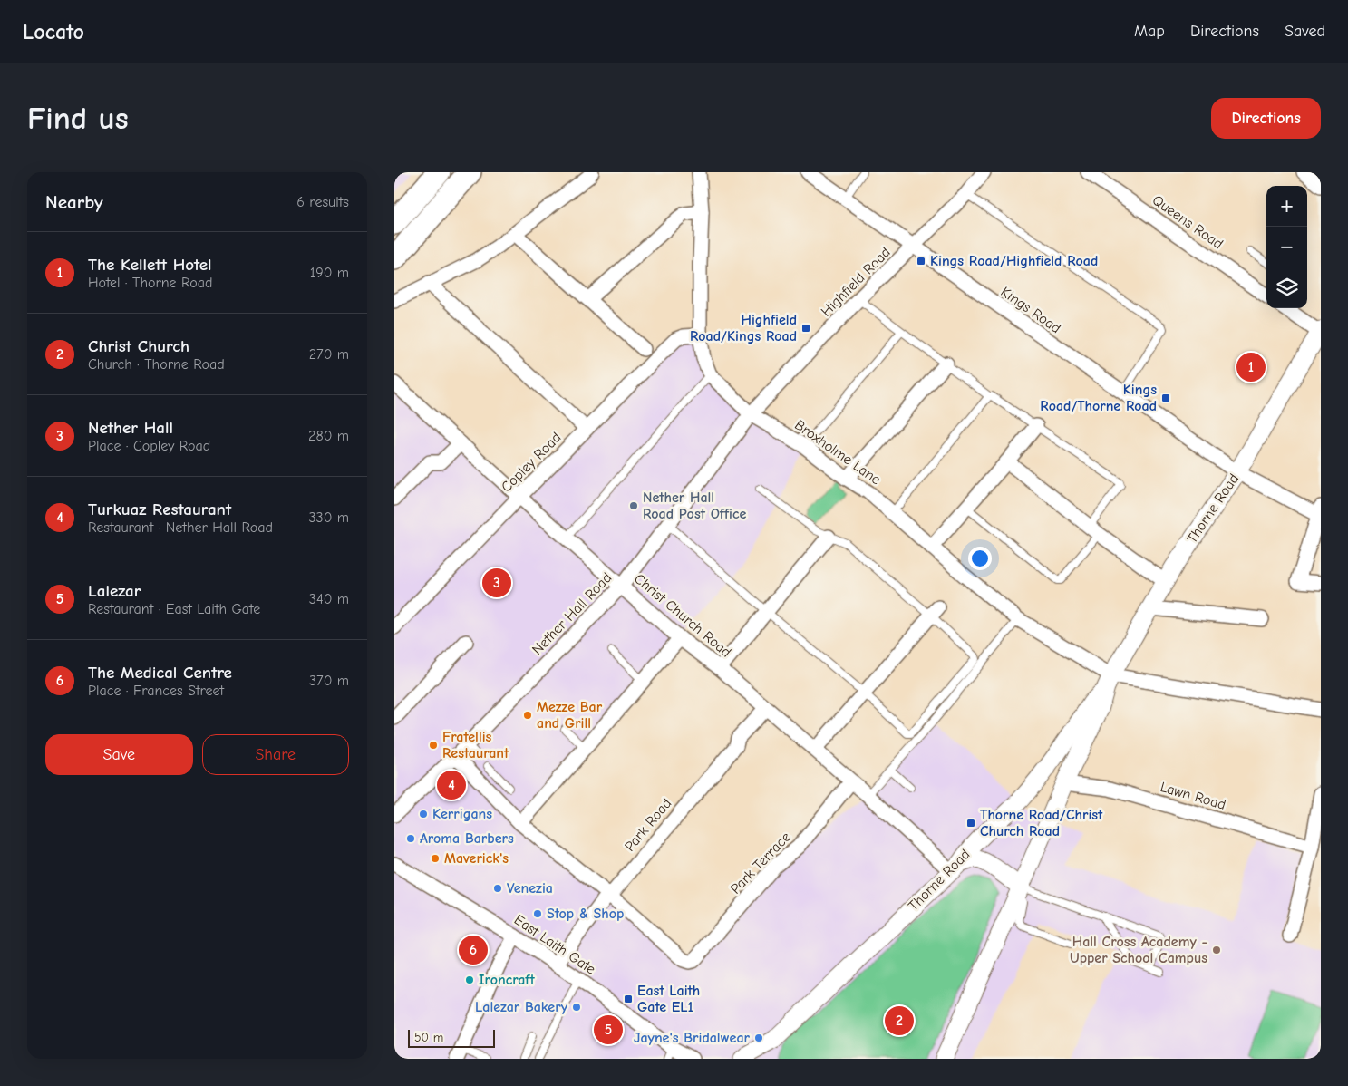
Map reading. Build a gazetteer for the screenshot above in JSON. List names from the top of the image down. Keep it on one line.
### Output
{"streets":{"street":["Queens Road","Highfield Road","Kings Road","Broxholme Lane","Copley Road","Thorne Road","Nether Hall Road","Christ Church Road","Lawn Road","Park Road","Park Terrace","East Laith Gate"]},"crossings":[["Highfield Road","Kings Road"],["Highfield Road","Broxholme Lane"],["Highfield Road","Nether Hall Road"],["Kings Road","Thorne Road"],["Broxholme Lane","Copley Road"],["Broxholme Lane","Thorne Road"],["Broxholme Lane","Nether Hall Road"],["Copley Road","Christ Church Road"],["Thorne Road","Christ Church Road"],["Thorne Road","Lawn Road"],["Nether Hall Road","Christ Church Road"],["Christ Church Road","Park Road"],["Christ Church Road","Park Terrace"],["Park Road","Park Terrace"],["Park Road","East Laith Gate"]],"places":{"transit":["Kings Road/Highfield Road","Highfield Road/Kings Road","Kings Road/Thorne Road","Thorne Road/Christ Church Road","East Laith Gate EL1"],"other":["Nether Hall Road Post Office","Mezze Bar and Grill","Fratellis Restaurant","Kerrigans","Aroma Barbers","Maverick's","Venezia","Stop & Shop","Hall Cross Academy - Upper School Campus","Ironcraft","Lalezar Bakery","Jayne's Bridalwear"]},"scale_bar":"50 m","page":{"header":"Locato","nav":["Map","Directions","Saved"],"buttons":["Directions",["Save","Share"]],"title":"Find us","heading":["Nearby","6 results"],"map_buttons":["+","−"],"list":[{"mark":"1","name":"The Kellett Hotel","note":"Hotel · Thorne Road","value":"190 m"},{"mark":"2","name":"Christ Church","note":"Church · Thorne Road","value":"270 m"},{"mark":"3","name":"Nether Hall","note":"Place · Copley Road","value":"280 m"},{"mark":"4","name":"Turkuaz Restaurant","note":"Restaurant · Nether Hall Road","value":"330 m"},{"mark":"5","name":"Lalezar","note":"Restaurant · East Laith Gate","value":"340 m"},{"mark":"6","name":"The Medical Centre","note":"Place · Frances Street","value":"370 m"}],"pins":["1","3","4","6","2","5"],"scale":"50 m"}}
